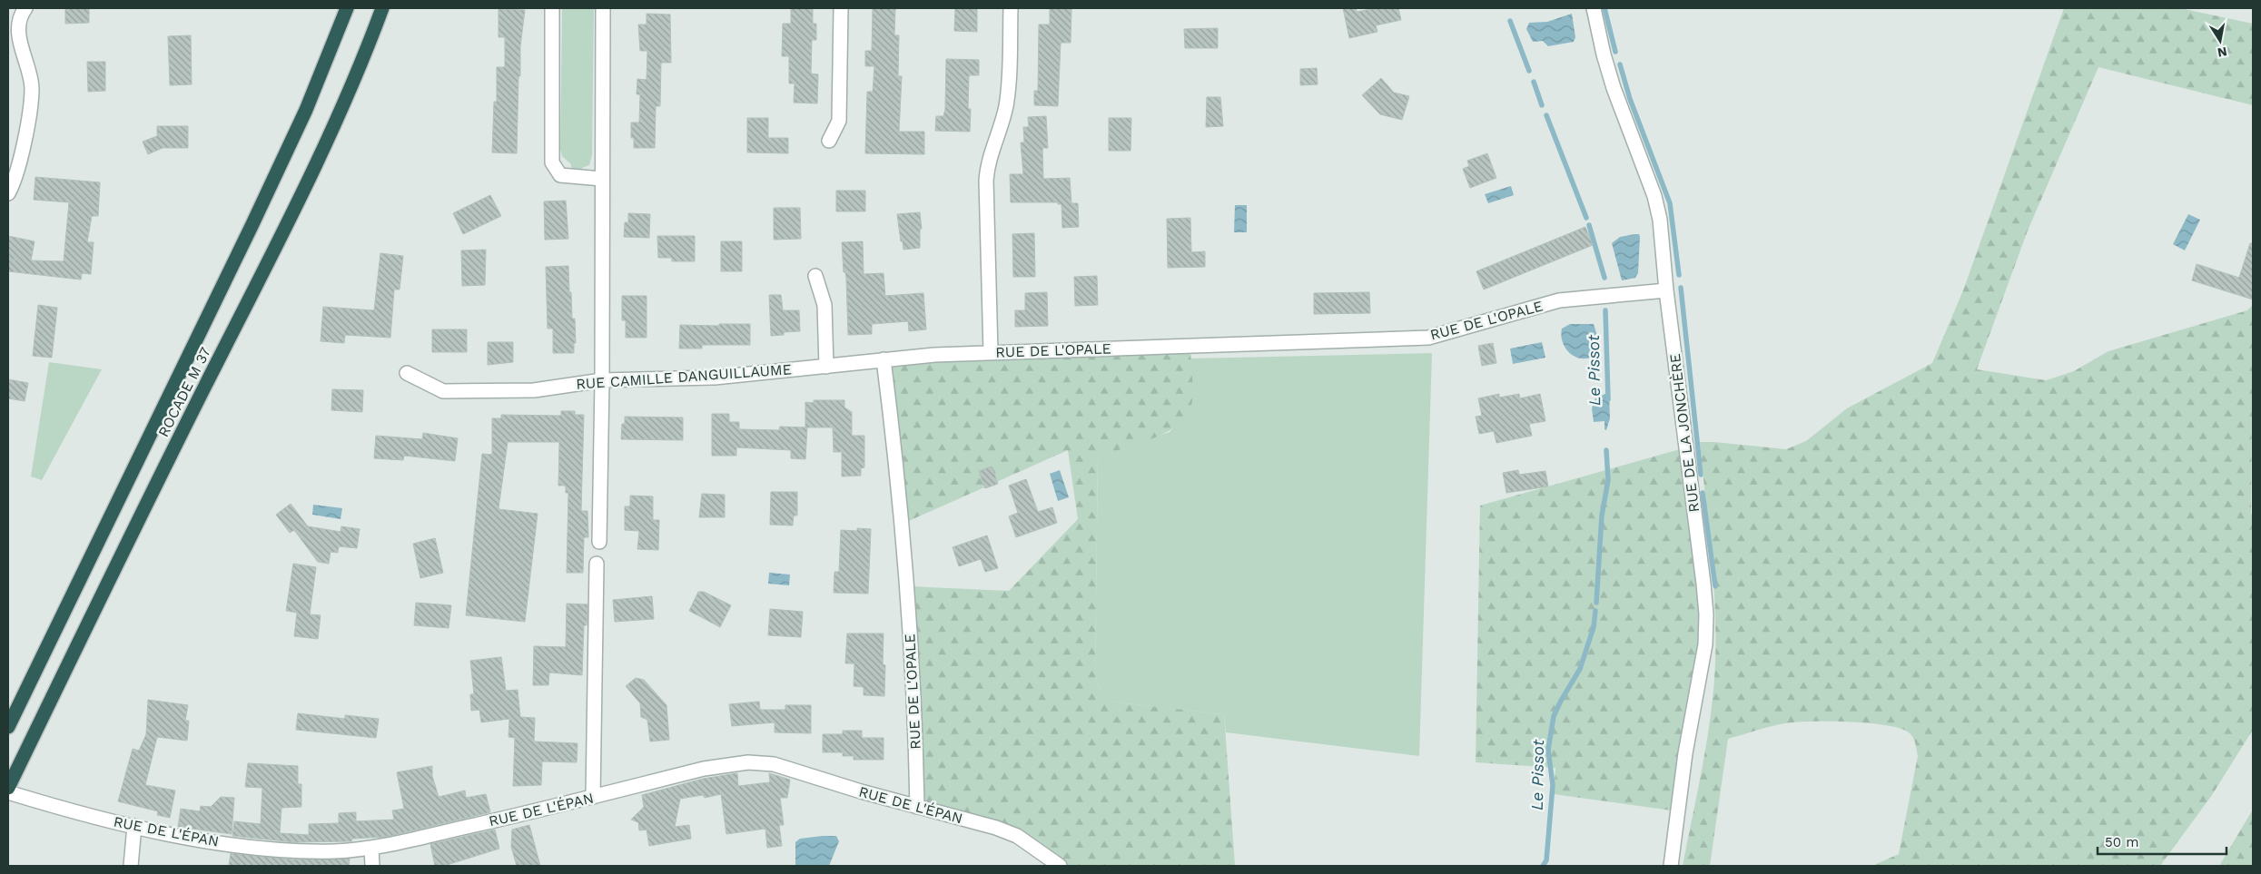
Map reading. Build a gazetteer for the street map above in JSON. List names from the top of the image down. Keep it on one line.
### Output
{"streets":{"highway":["ROCADE M 37"],"street":["RUE DE L'OPALE","RUE CAMILLE DANGUILLAUME","RUE DE LA JONCHÈRE","RUE DE L'ÉPAN"]},"crossings":[["RUE DE L'OPALE","RUE CAMILLE DANGUILLAUME"],["RUE DE L'OPALE","RUE DE LA JONCHÈRE"],["RUE DE L'OPALE","RUE DE L'ÉPAN"]],"water":["Le Pissot"],"scale_bar":"50 m","north":"bottom"}
